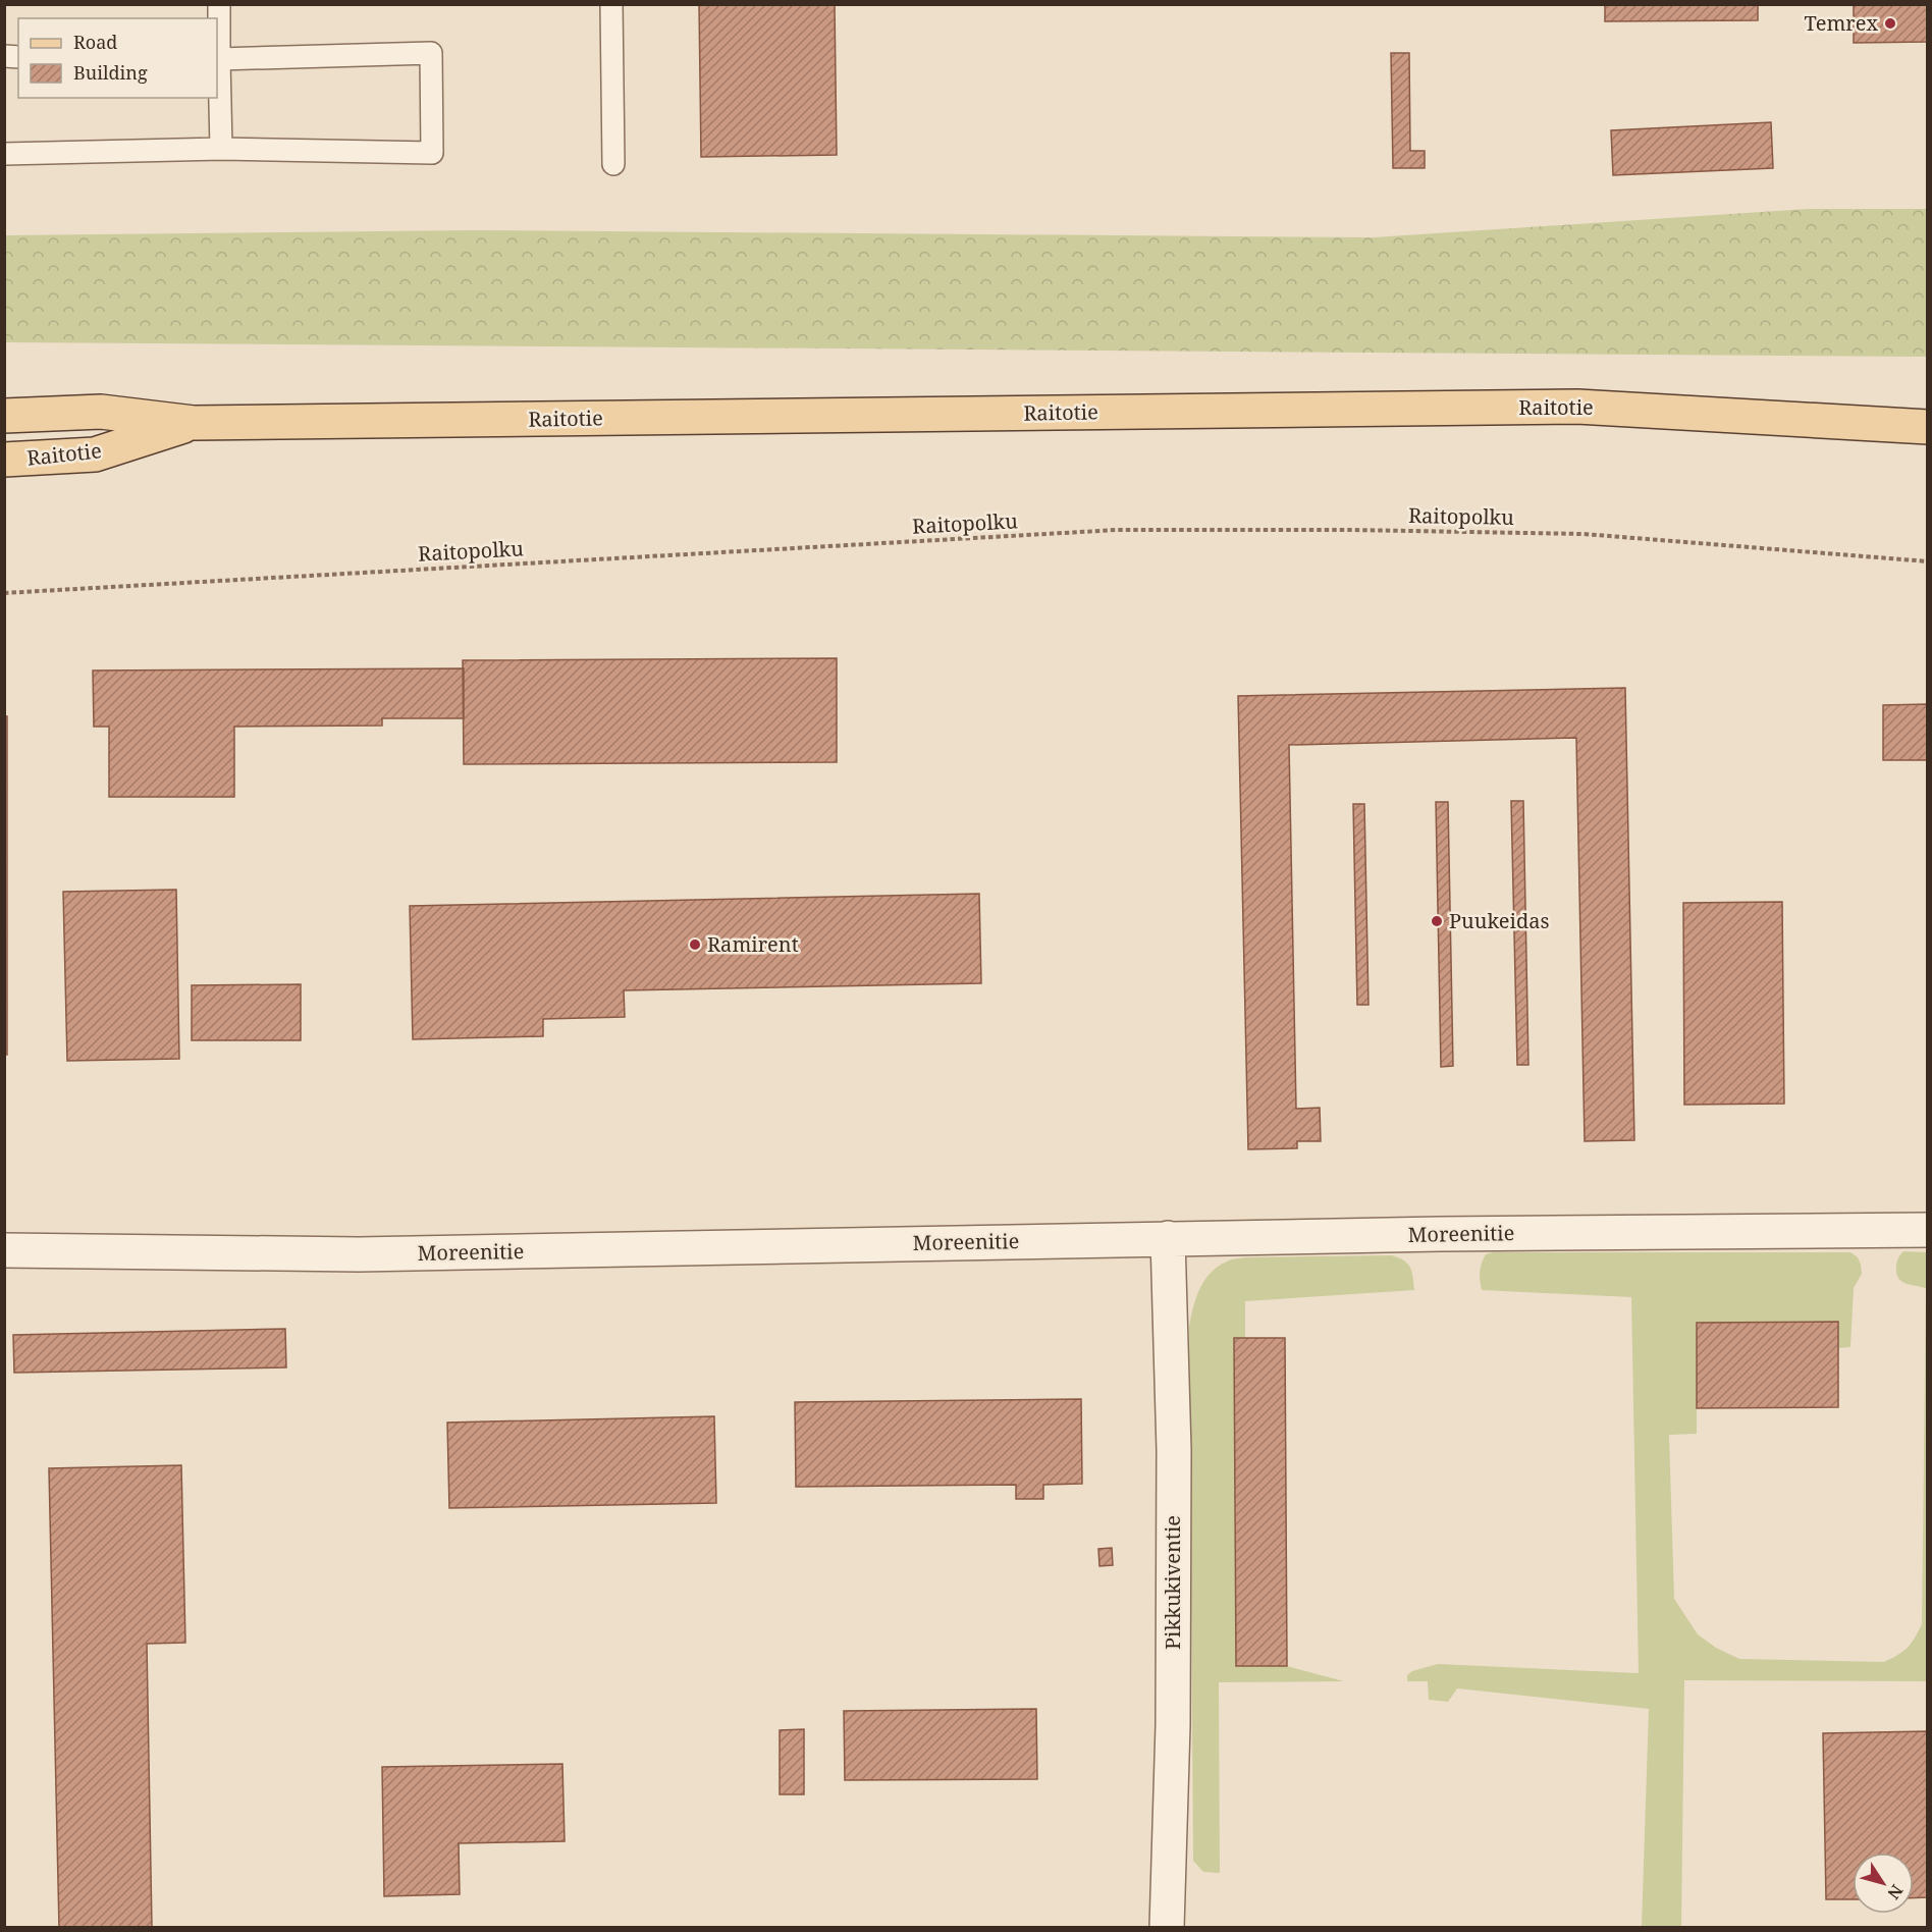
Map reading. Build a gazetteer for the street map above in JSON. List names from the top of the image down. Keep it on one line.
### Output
{"streets":{"main road":["Raitotie"],"street":["Moreenitie","Pikkukiventie"],"path":["Raitopolku"]},"crossings":[["Moreenitie","Pikkukiventie"]],"places":["Temrex","Puukeidas","Ramirent"],"legend":["Road","Building"],"north":"bottom right"}
